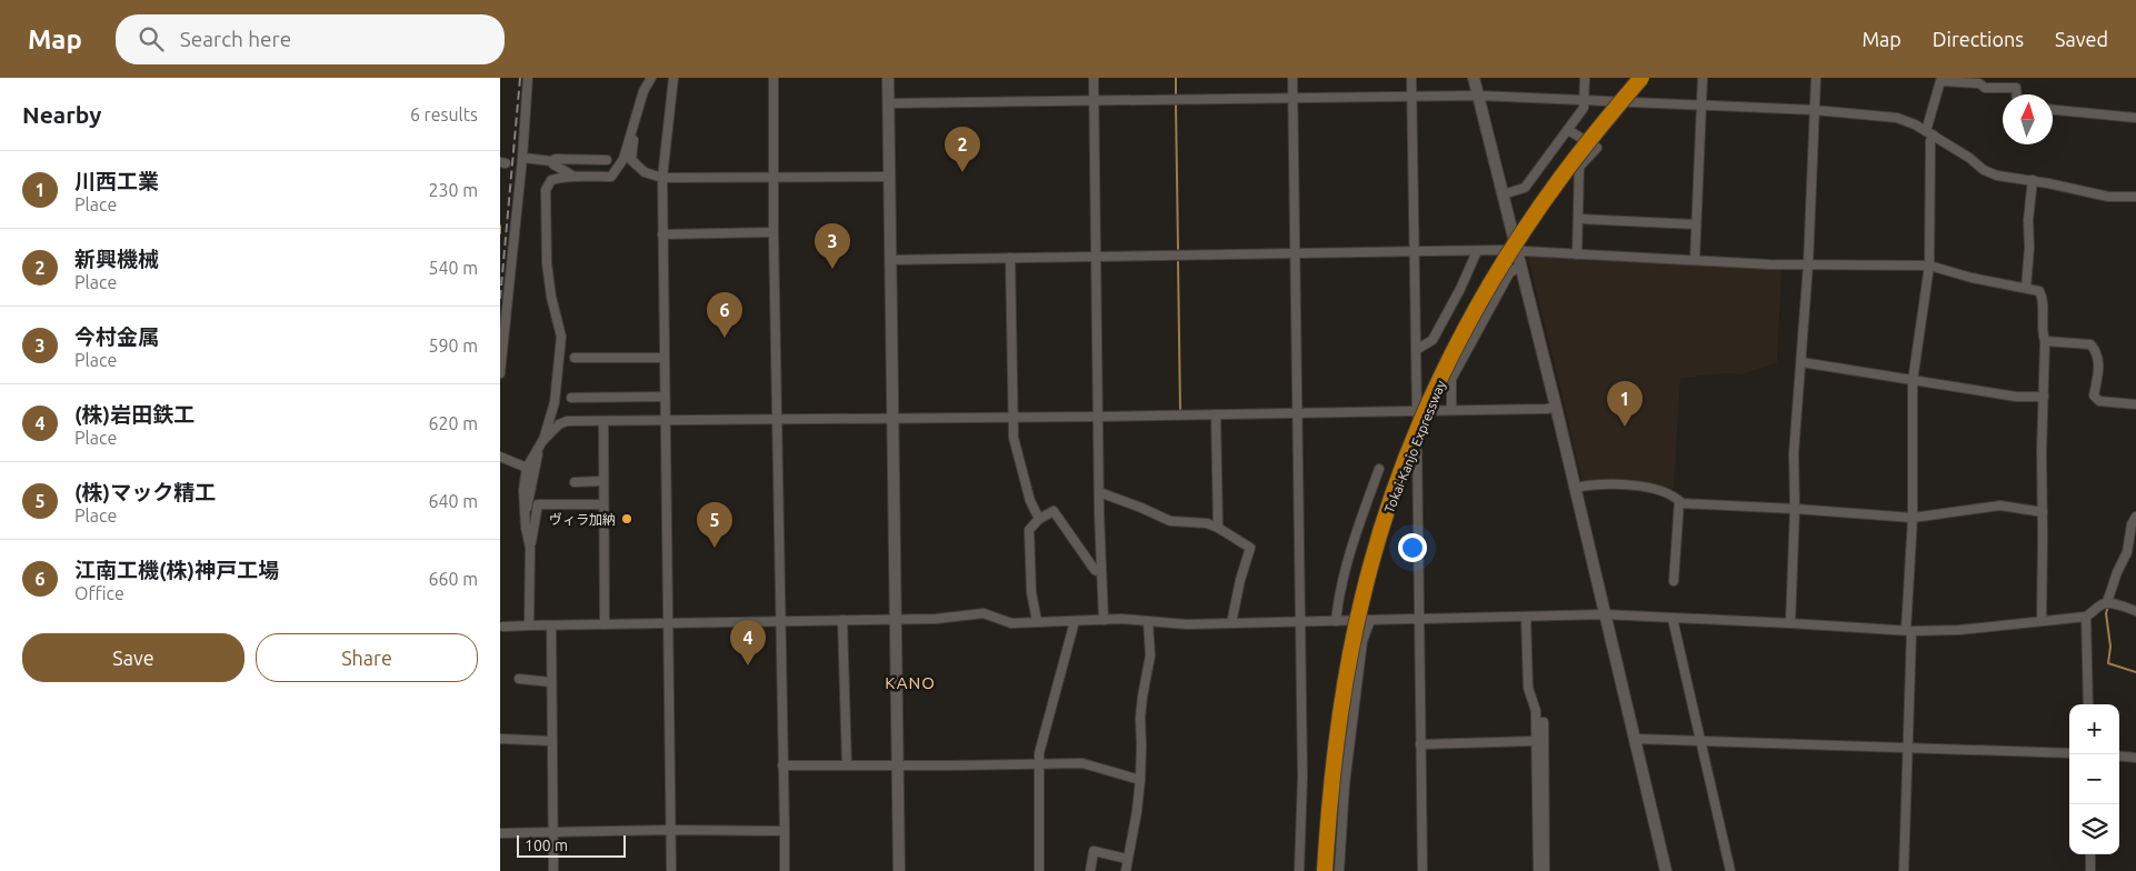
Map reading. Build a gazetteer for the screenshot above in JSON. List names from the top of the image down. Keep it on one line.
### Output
{"streets":{"highway":["Tokai-Kanjo Expressway"]},"districts":["KANO"],"places":["ヴィラ加納"],"scale_bar":"100 m","north":"top","page":{"header":"Map","search":"Search here","nav":["Map","Directions","Saved"],"heading":["Nearby","6 results"],"pins":["2","3","6","1","5","4"],"list":[{"mark":"1","name":"川西工業","note":"Place","value":"230 m"},{"mark":"2","name":"新興機械","note":"Place","value":"540 m"},{"mark":"3","name":"今村金属","note":"Place","value":"590 m"},{"mark":"4","name":"(株)岩田鉄工","note":"Place","value":"620 m"},{"mark":"5","name":"(株)マック精工","note":"Place","value":"640 m"},{"mark":"6","name":"江南工機(株)神戸工場","note":"Office","value":"660 m"}],"buttons":["Save","Share"],"map_buttons":["+","−"],"scale":"100 m"}}
